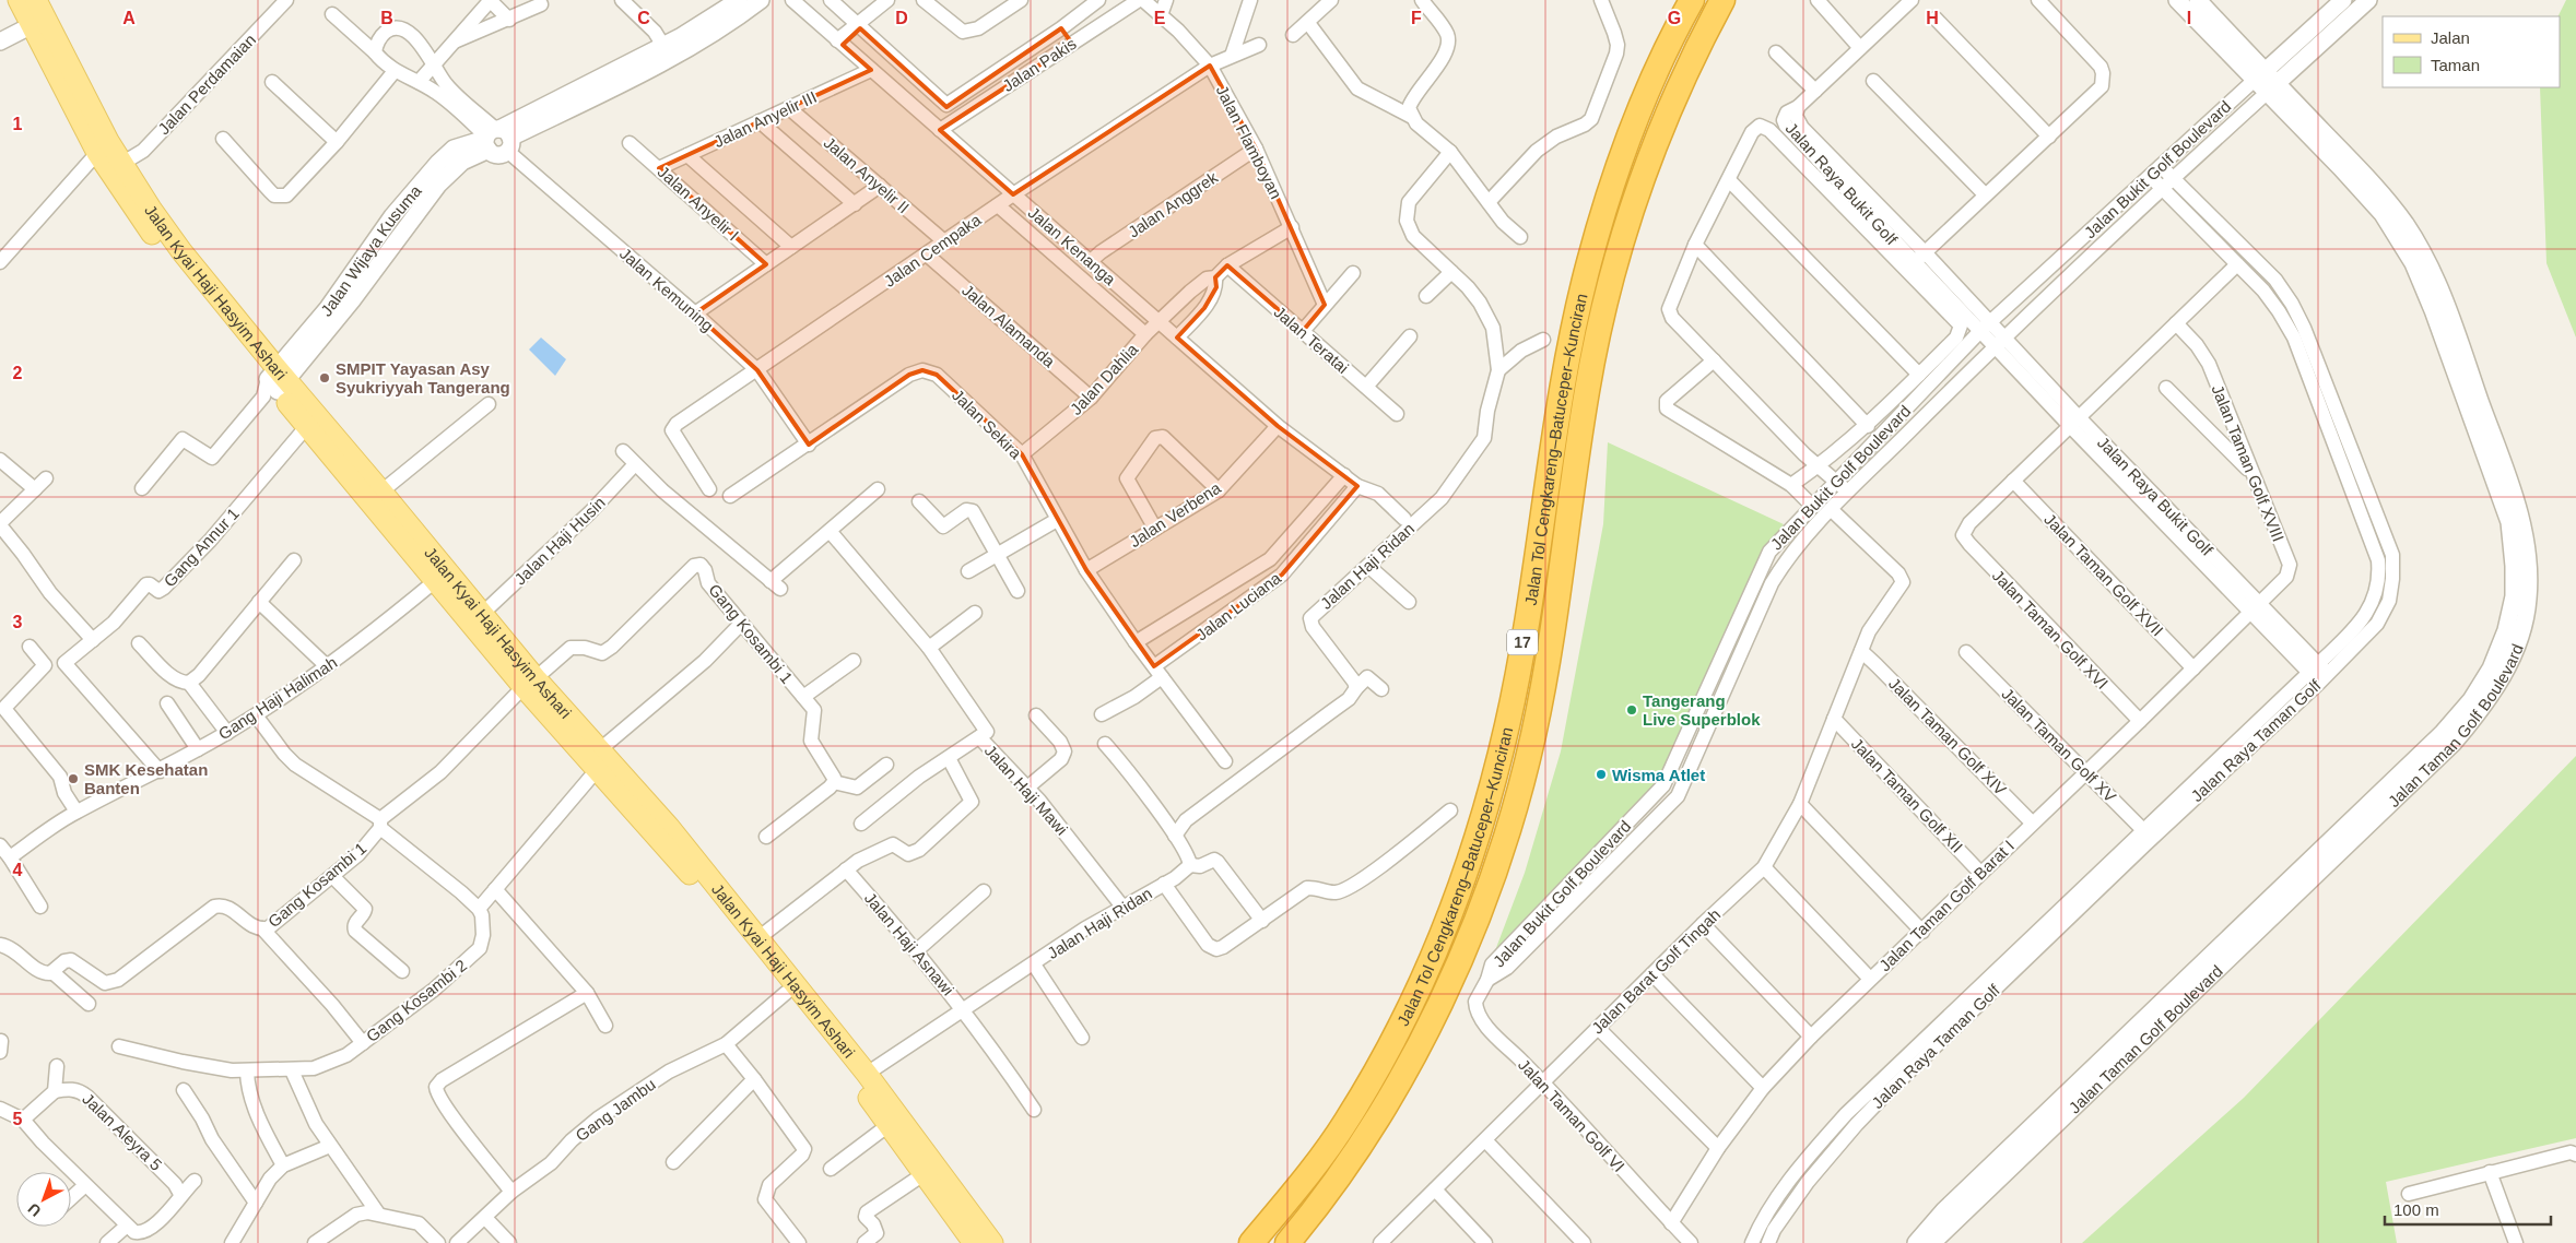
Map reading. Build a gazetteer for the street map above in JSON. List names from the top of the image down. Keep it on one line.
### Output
{"streets":{"highway":["Jalan Tol Cengkareng–Batuceper–Kunciran","17"],"main road":["Jalan Kyai Haji Hasyim Ashari"],"street":["Jalan Pakis","Jalan Perdamaian","Jalan Anyelir III","Jalan Flamboyan","Jalan Bukit Golf Boulevard","Jalan Anyelir II","Jalan Raya Bukit Golf","Jalan Anyelir I","Jalan Anggrek","Jalan Kenanga","Jalan Wijaya Kusuma","Jalan Cempaka","Jalan Kemuning","Jalan Alamanda","Jalan Teratai","Jalan Dahlia","Jalan Sekira","Jalan Taman Golf XVIII","Jalan Verbena","Jalan Haji Husin","Gang Annur 1","Jalan Haji Ridan","Jalan Taman Golf XVII","Jalan Luciana","Jalan Taman Golf XVI","Gang Kosambi 1","Gang Haji Halimah","Jalan Taman Golf Boulevard","Jalan Taman Golf XIV","Jalan Raya Taman Golf","Jalan Taman Golf XV","Jalan Haji Mawi","Jalan Taman Golf XII","Jalan Taman Golf Barat I","Jalan Haji Asnawi","Jalan Barat Golf Tingah","Gang Kosambi 2","Gang Jambu","Jalan Taman Golf VI","Jalan Aleyra 5"]},"crossings":[["Jalan Pakis","Jalan Kenanga"],["Jalan Perdamaian","Jalan Kyai Haji Hasyim Ashari"],["Jalan Anyelir III","Jalan Anyelir II"],["Jalan Anyelir III","Jalan Anyelir I"],["Jalan Anyelir III","Jalan Kenanga"],["Jalan Flamboyan","Jalan Anggrek"],["Jalan Flamboyan","Jalan Cempaka"],["Jalan Bukit Golf Boulevard","Jalan Raya Bukit Golf"],["Jalan Bukit Golf Boulevard","Jalan Taman Golf Boulevard"],["Jalan Bukit Golf Boulevard","Jalan Raya Taman Golf"],["Jalan Bukit Golf Boulevard","Jalan Barat Golf Tingah"],["Jalan Bukit Golf Boulevard","Jalan Taman Golf VI"],["Jalan Anyelir II","Jalan Cempaka"],["Jalan Raya Bukit Golf","Jalan Taman Golf XVIII"],["Jalan Raya Bukit Golf","Jalan Raya Taman Golf"],["Jalan Raya Bukit Golf","Jalan Taman Golf Barat I"],["Jalan Anggrek","Jalan Kenanga"],["Jalan Kenanga","Jalan Cempaka"],["Jalan Kenanga","Jalan Dahlia"],["Jalan Kenanga","Jalan Verbena"],["Jalan Kenanga","Jalan Luciana"],["Jalan Wijaya Kusuma","Jalan Kemuning"],["Jalan Wijaya Kusuma","Jalan Kyai Haji Hasyim Ashari"],["Jalan Cempaka","Jalan Kemuning"],["Jalan Cempaka","Jalan Alamanda"],["Jalan Kemuning","Jalan Sekira"],["Jalan Kyai Haji Hasyim Ashari","Jalan Haji Husin"],["Jalan Kyai Haji Hasyim Ashari","Gang Annur 1"],["Jalan Kyai Haji Hasyim Ashari","Jalan Haji Ridan"],["Jalan Kyai Haji Hasyim Ashari","Gang Kosambi 1"],["Jalan Kyai Haji Hasyim Ashari","Gang Haji Halimah"],["Jalan Kyai Haji Hasyim Ashari","Gang Jambu"],["Jalan Alamanda","Jalan Dahlia"],["Jalan Dahlia","Jalan Sekira"],["Jalan Sekira","Jalan Verbena"],["Jalan Sekira","Jalan Luciana"],["Jalan Taman Golf XVIII","Jalan Taman Golf Barat I"],["Gang Annur 1","Gang Haji Halimah"],["Jalan Haji Ridan","Jalan Haji Mawi"],["Jalan Haji Ridan","Jalan Haji Asnawi"],["Jalan Taman Golf XVII","Jalan Taman Golf XVI"],["Jalan Taman Golf XVII","Jalan Taman Golf Barat I"],["Jalan Taman Golf XVI","Jalan Taman Golf Barat I"],["Jalan Taman Golf XIV","Jalan Taman Golf Barat I"],["Jalan Taman Golf XIV","Jalan Barat Golf Tingah"],["Jalan Raya Taman Golf","Jalan Taman Golf XV"],["Jalan Taman Golf XV","Jalan Taman Golf Barat I"],["Jalan Taman Golf XII","Jalan Taman Golf Barat I"],["Jalan Taman Golf XII","Jalan Barat Golf Tingah"],["Jalan Taman Golf Barat I","Jalan Taman Golf VI"],["Jalan Barat Golf Tingah","Jalan Taman Golf VI"]],"places":["SMPIT Yayasan Asy Syukriyyah Tangerang","Tangerang Live Superblok","Wisma Atlet","SMK Kesehatan Banten"],"legend":["Jalan","Taman"],"scale_bar":"100 m","north":"bottom left","grid":{"columns":["A","B","C","D","E","F","G","H","I"],"rows":["1","2","3","4","5"]}}
